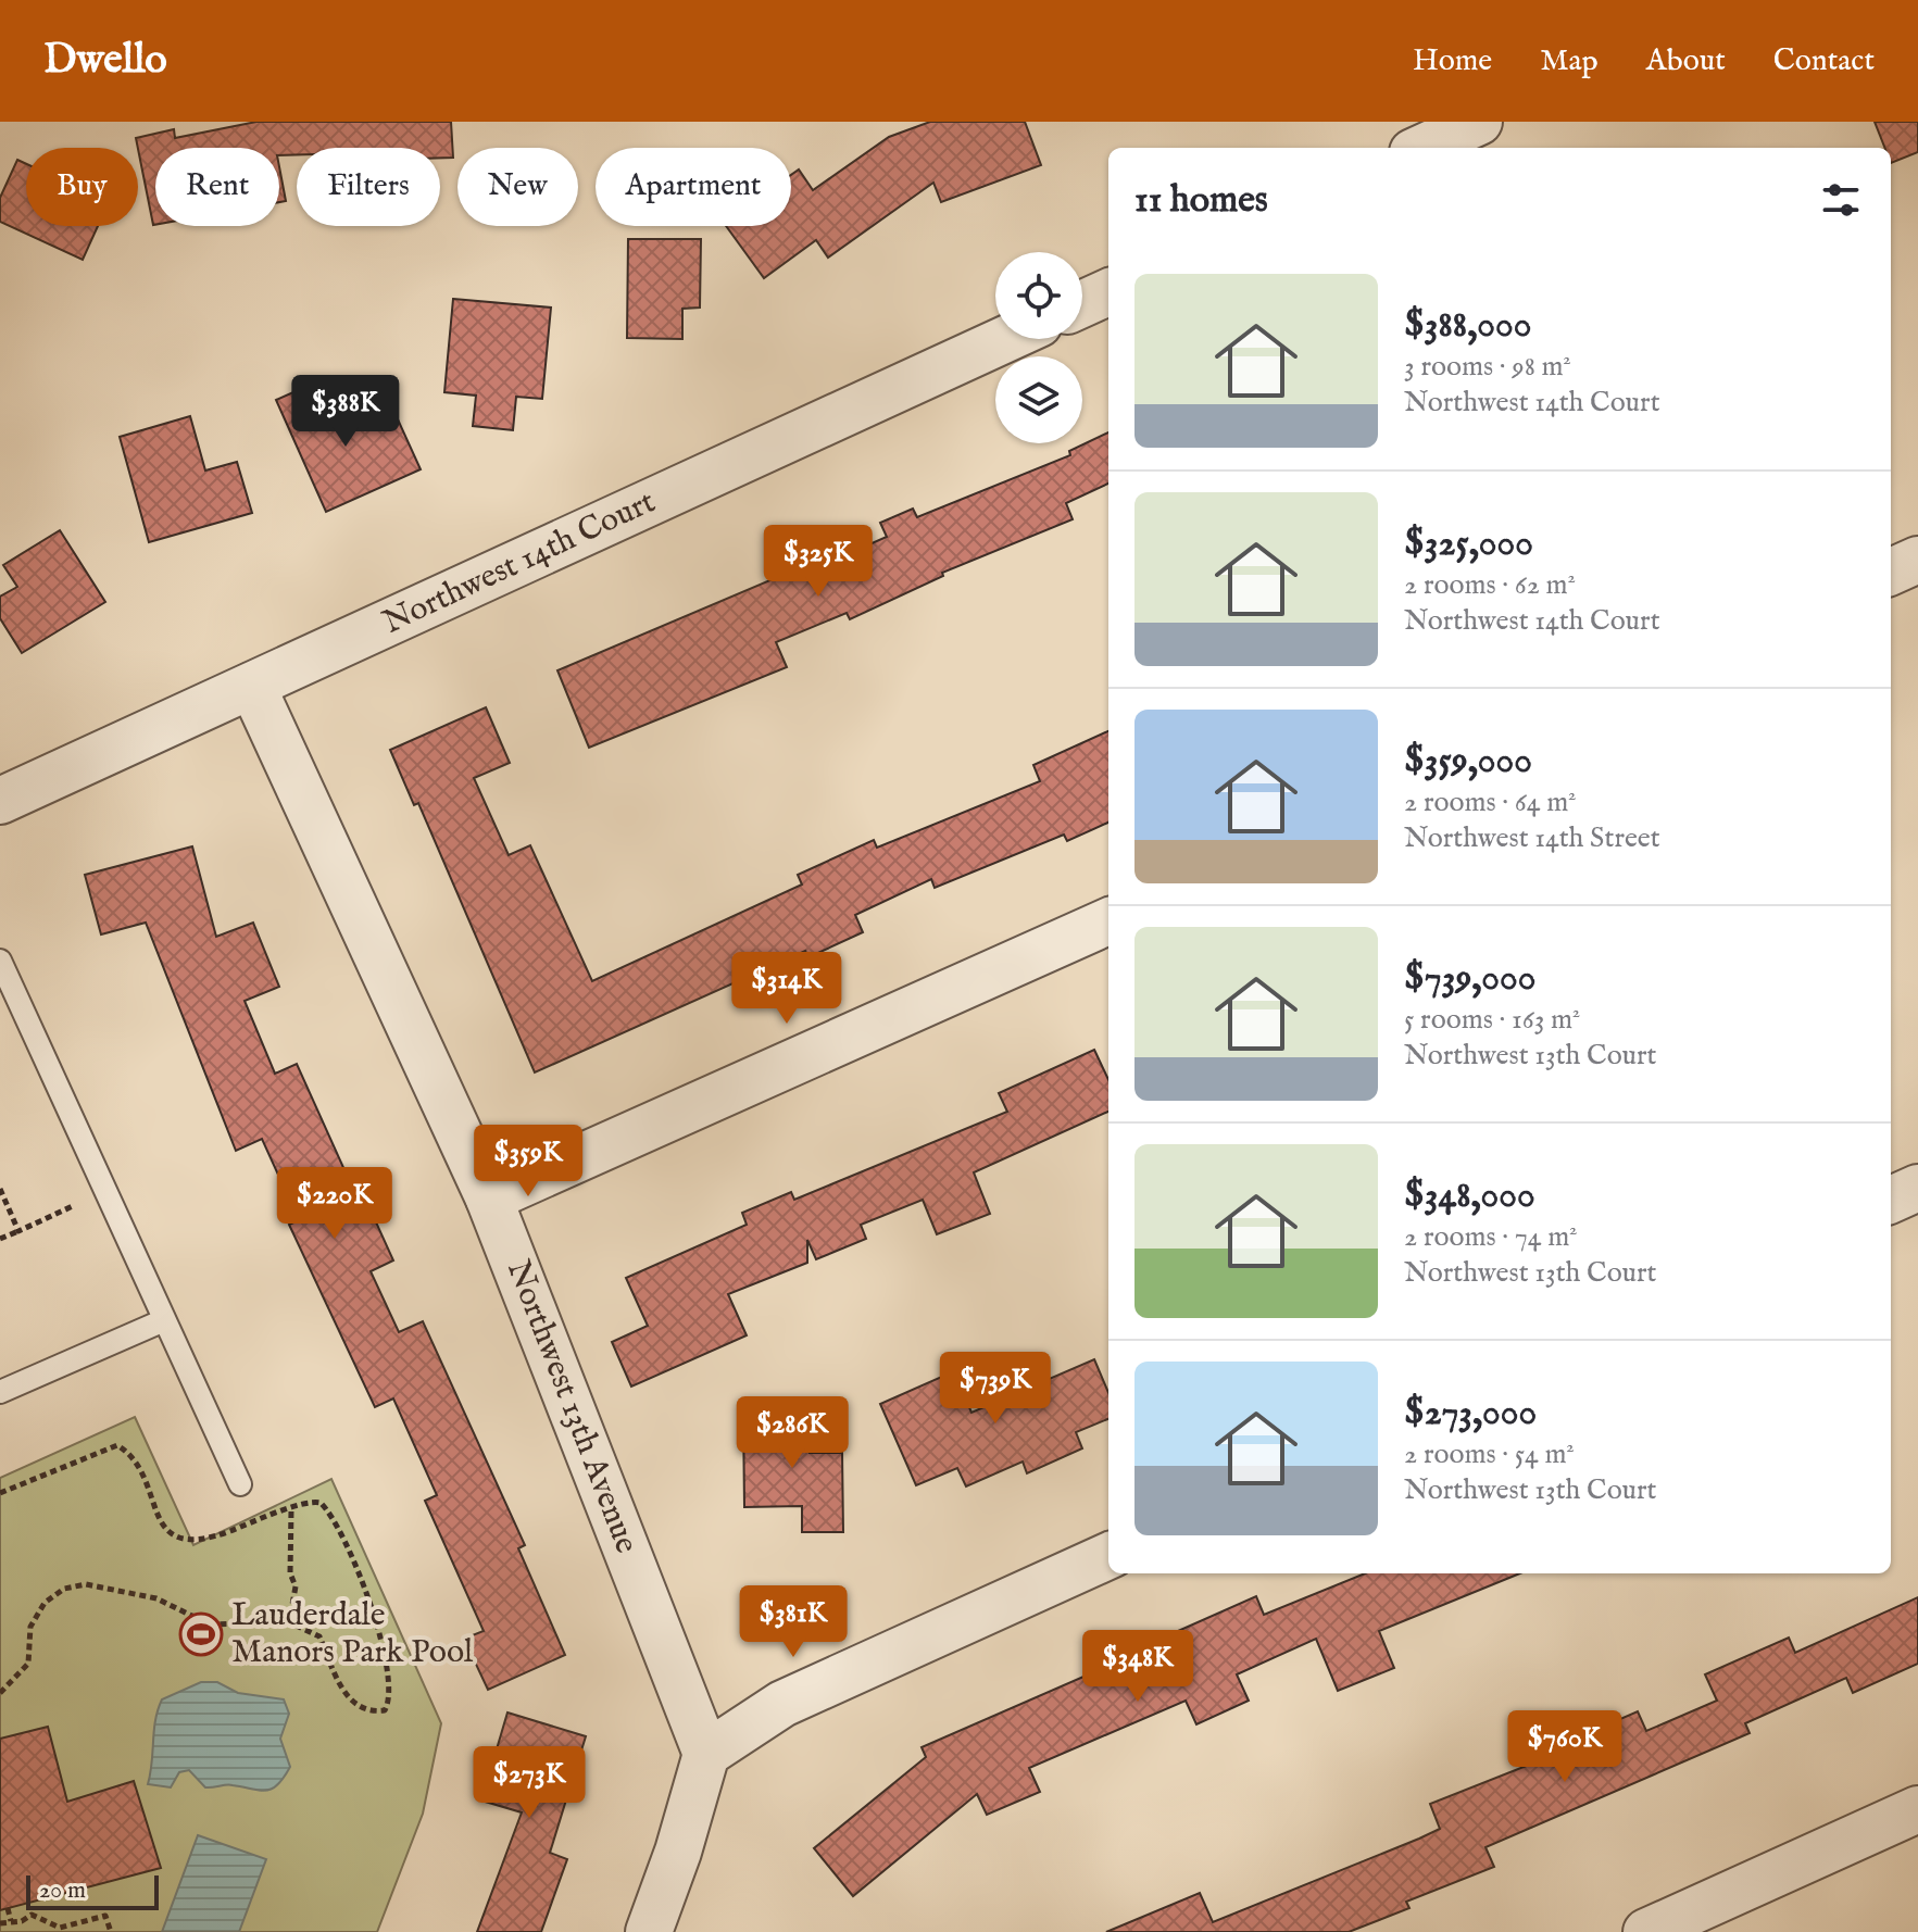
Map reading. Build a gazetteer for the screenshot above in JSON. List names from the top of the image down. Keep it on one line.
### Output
{"streets":{"street":["Northwest 14th Court","Northwest 13th Avenue"]},"crossings":[["Northwest 14th Court","Northwest 13th Avenue"]],"places":{"sports":["Lauderdale Manors Park Pool"]},"scale_bar":"20 m","page":{"header":"Dwello","nav":["Home","Map","About","Contact"],"chip":["Buy","Rent","Filters","New","Apartment"],"heading":"11 homes","list":[{"name":"$388,000","note":"3 rooms · 98 m² · Northwest 14th Court"},{"name":"$325,000","note":"2 rooms · 62 m² · Northwest 14th Court"},{"name":"$359,000","note":"2 rooms · 64 m² · Northwest 14th Street"},{"name":"$739,000","note":"5 rooms · 163 m² · Northwest 13th Court"},{"name":"$348,000","note":"2 rooms · 74 m² · Northwest 13th Court"},{"name":"$273,000","note":"2 rooms · 54 m² · Northwest 13th Court"}],"price":["$388K","$325K","$314K","$359K","$220K","$739K","$286K","$381K","$348K","$760K","$273K"],"scale":"20 m"}}
